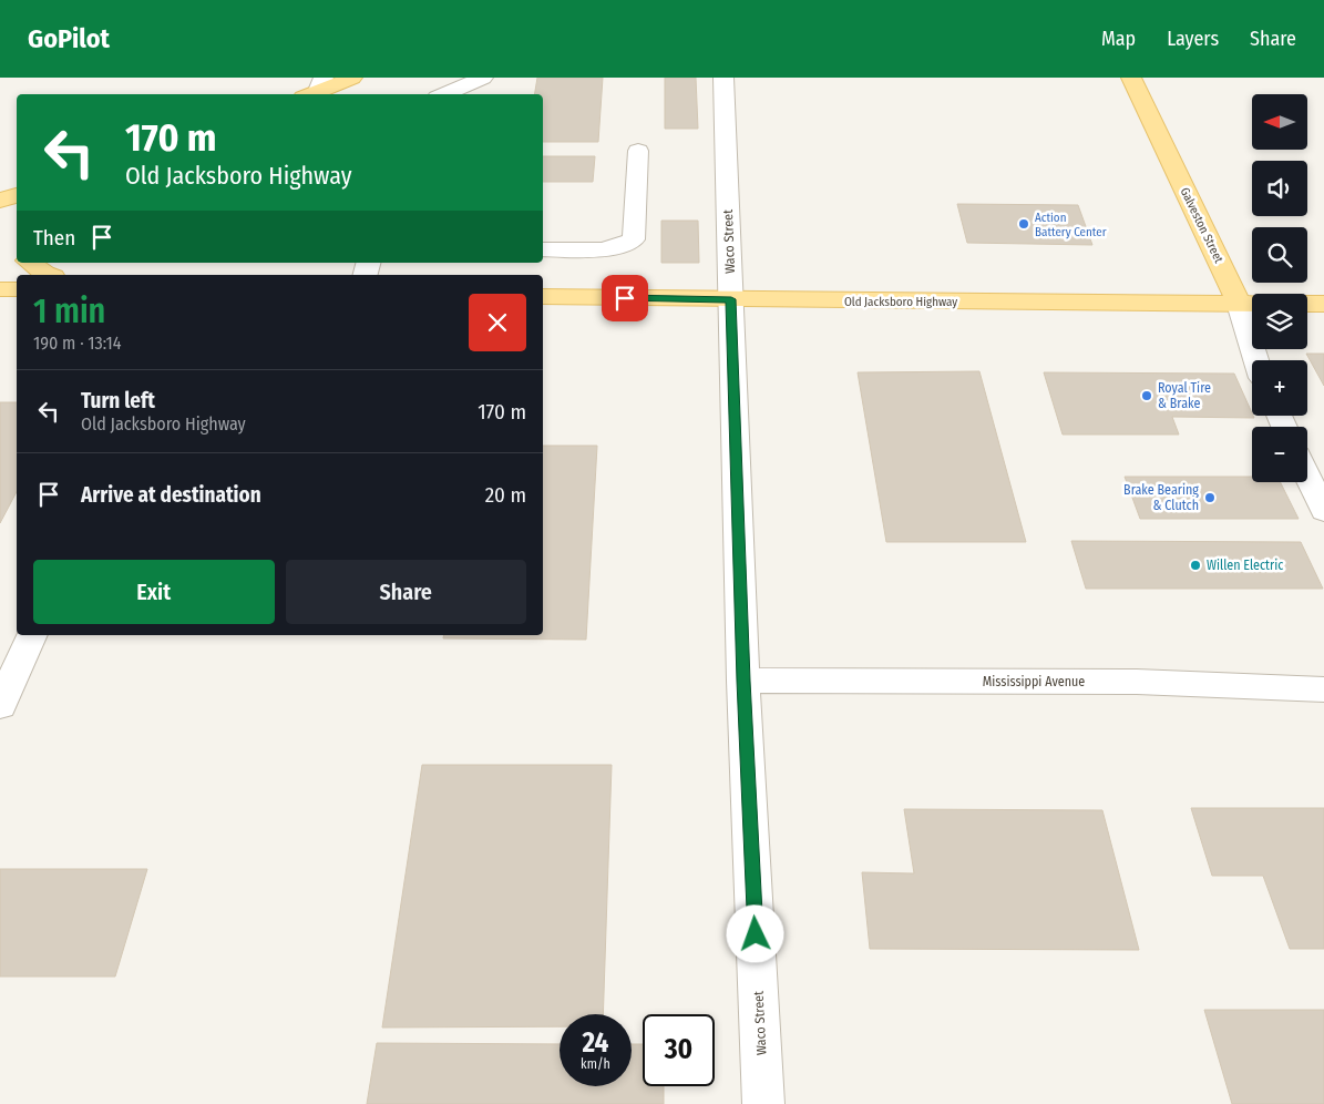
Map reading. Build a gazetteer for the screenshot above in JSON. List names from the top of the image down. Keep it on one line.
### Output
{"streets":{"main road":["Galveston Street","Old Jacksboro Highway"],"street":["Waco Street","Mississippi Avenue"]},"crossings":[["Galveston Street","Old Jacksboro Highway"],["Waco Street","Old Jacksboro Highway"],["Waco Street","Mississippi Avenue"]],"places":["Action Battery Center","Royal Tire & Brake","Brake Bearing & Clutch","Willen Electric"],"north":"left","page":{"header":"GoPilot","nav":["Map","Layers","Share"],"map_buttons":["+","−"],"turn":["170 m","Old Jacksboro Highway"],"then":"Then","heading":["1 min","190 m · 13:14"],"list":[{"name":"Turn left","note":"Old Jacksboro Highway","value":"170 m"},{"name":"Arrive at destination","value":"20 m"}],"buttons":["Exit","Share"],"speed":"24 km/h","limit":"30"}}
